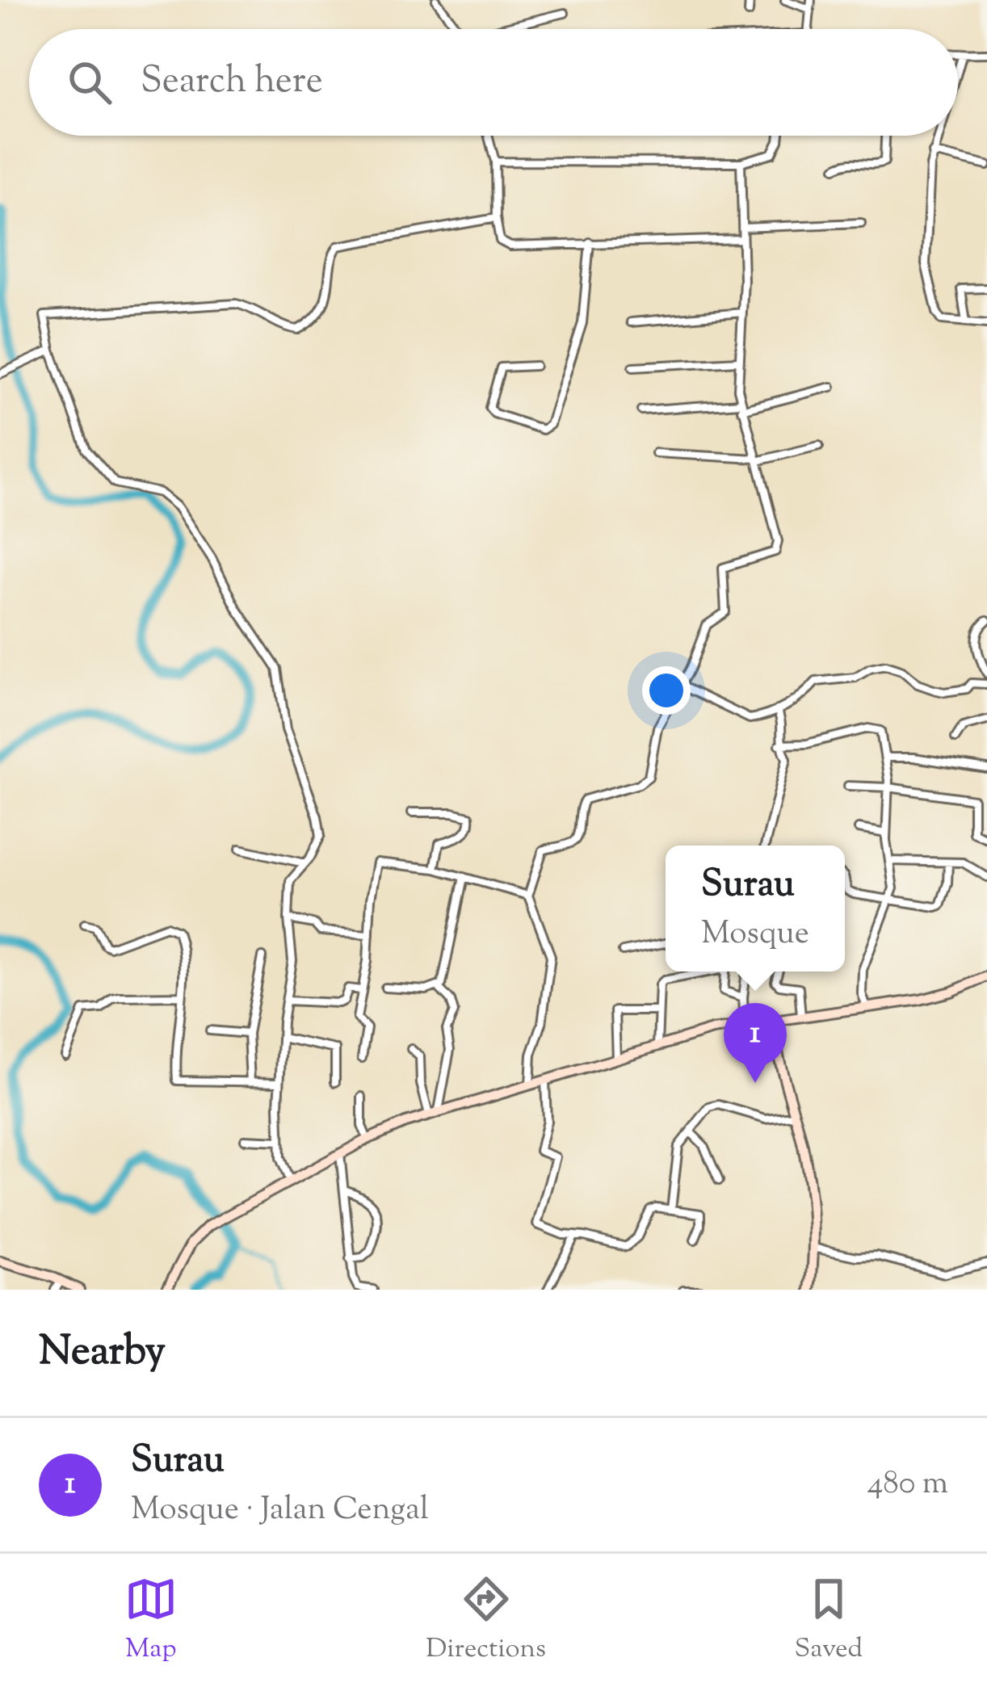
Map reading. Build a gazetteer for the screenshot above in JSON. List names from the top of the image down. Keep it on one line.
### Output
{"page":{"search":"Search here","popup":["Surau","Mosque"],"pins":"1","heading":"Nearby","list":[{"mark":"1","name":"Surau","note":"Mosque · Jalan Cengal","value":"480 m"}],"nav":["Map","Directions","Saved"]}}
